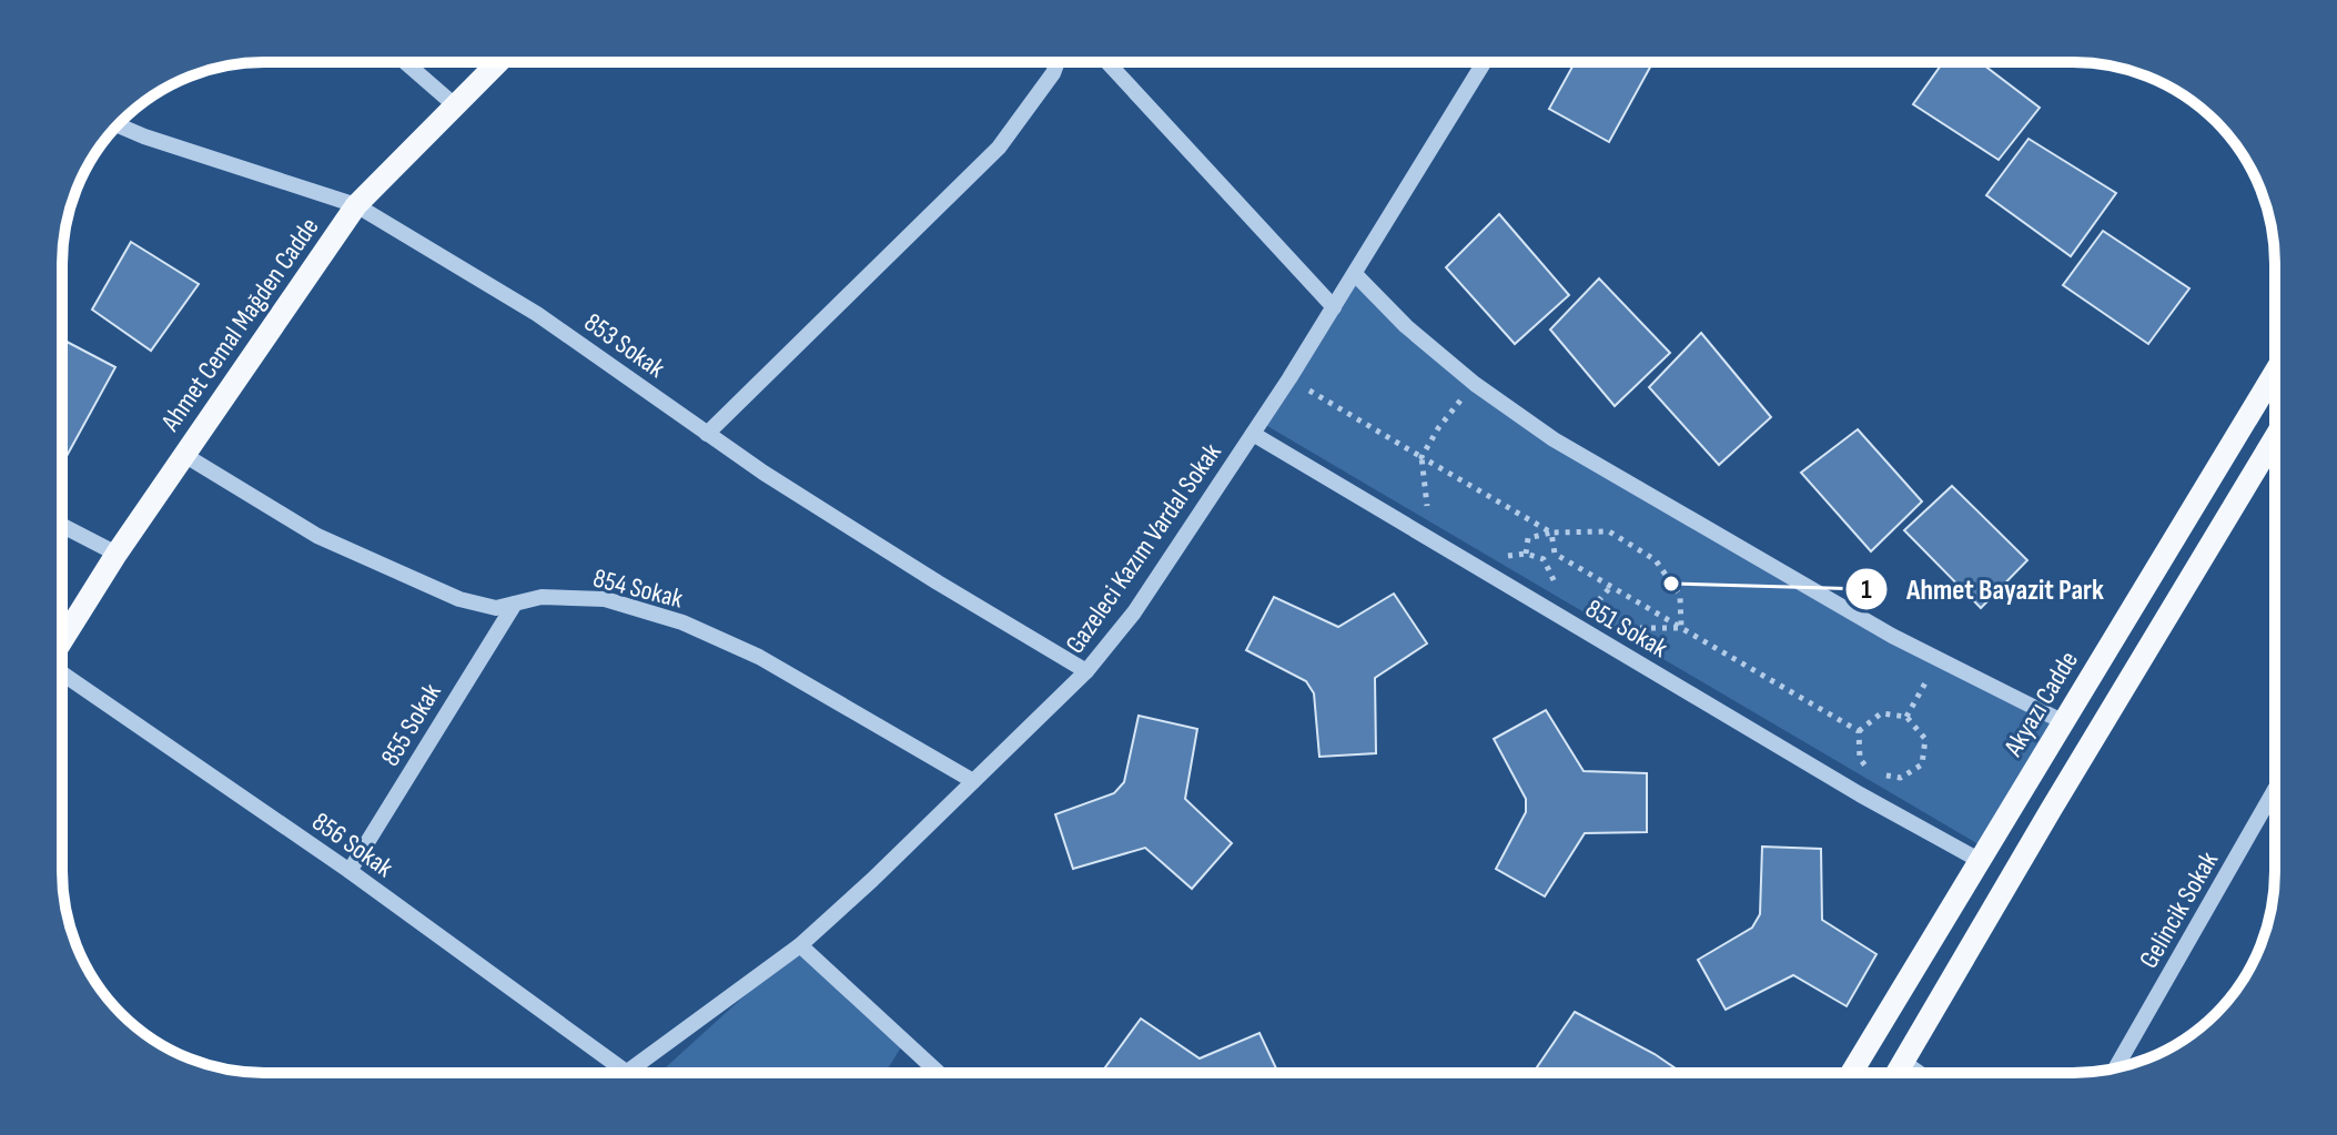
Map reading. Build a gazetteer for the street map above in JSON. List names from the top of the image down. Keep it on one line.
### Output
{"streets":{"main road":["Ahmet Cemal Mağden Cadde","Akyazı Cadde"],"street":["853 Sokak","Gazeleci Kazım Vardal Sokak","854 Sokak","851 Sokak","855 Sokak","856 Sokak","Gelincik Sokak"]},"crossings":[["Ahmet Cemal Mağden Cadde","853 Sokak"],["Ahmet Cemal Mağden Cadde","854 Sokak"],["853 Sokak","Gazeleci Kazım Vardal Sokak"],["Gazeleci Kazım Vardal Sokak","854 Sokak"],["Gazeleci Kazım Vardal Sokak","851 Sokak"],["Gazeleci Kazım Vardal Sokak","856 Sokak"],["854 Sokak","855 Sokak"],["851 Sokak","Akyazı Cadde"],["855 Sokak","856 Sokak"]],"places":["Ahmet Bayazit Park"]}
